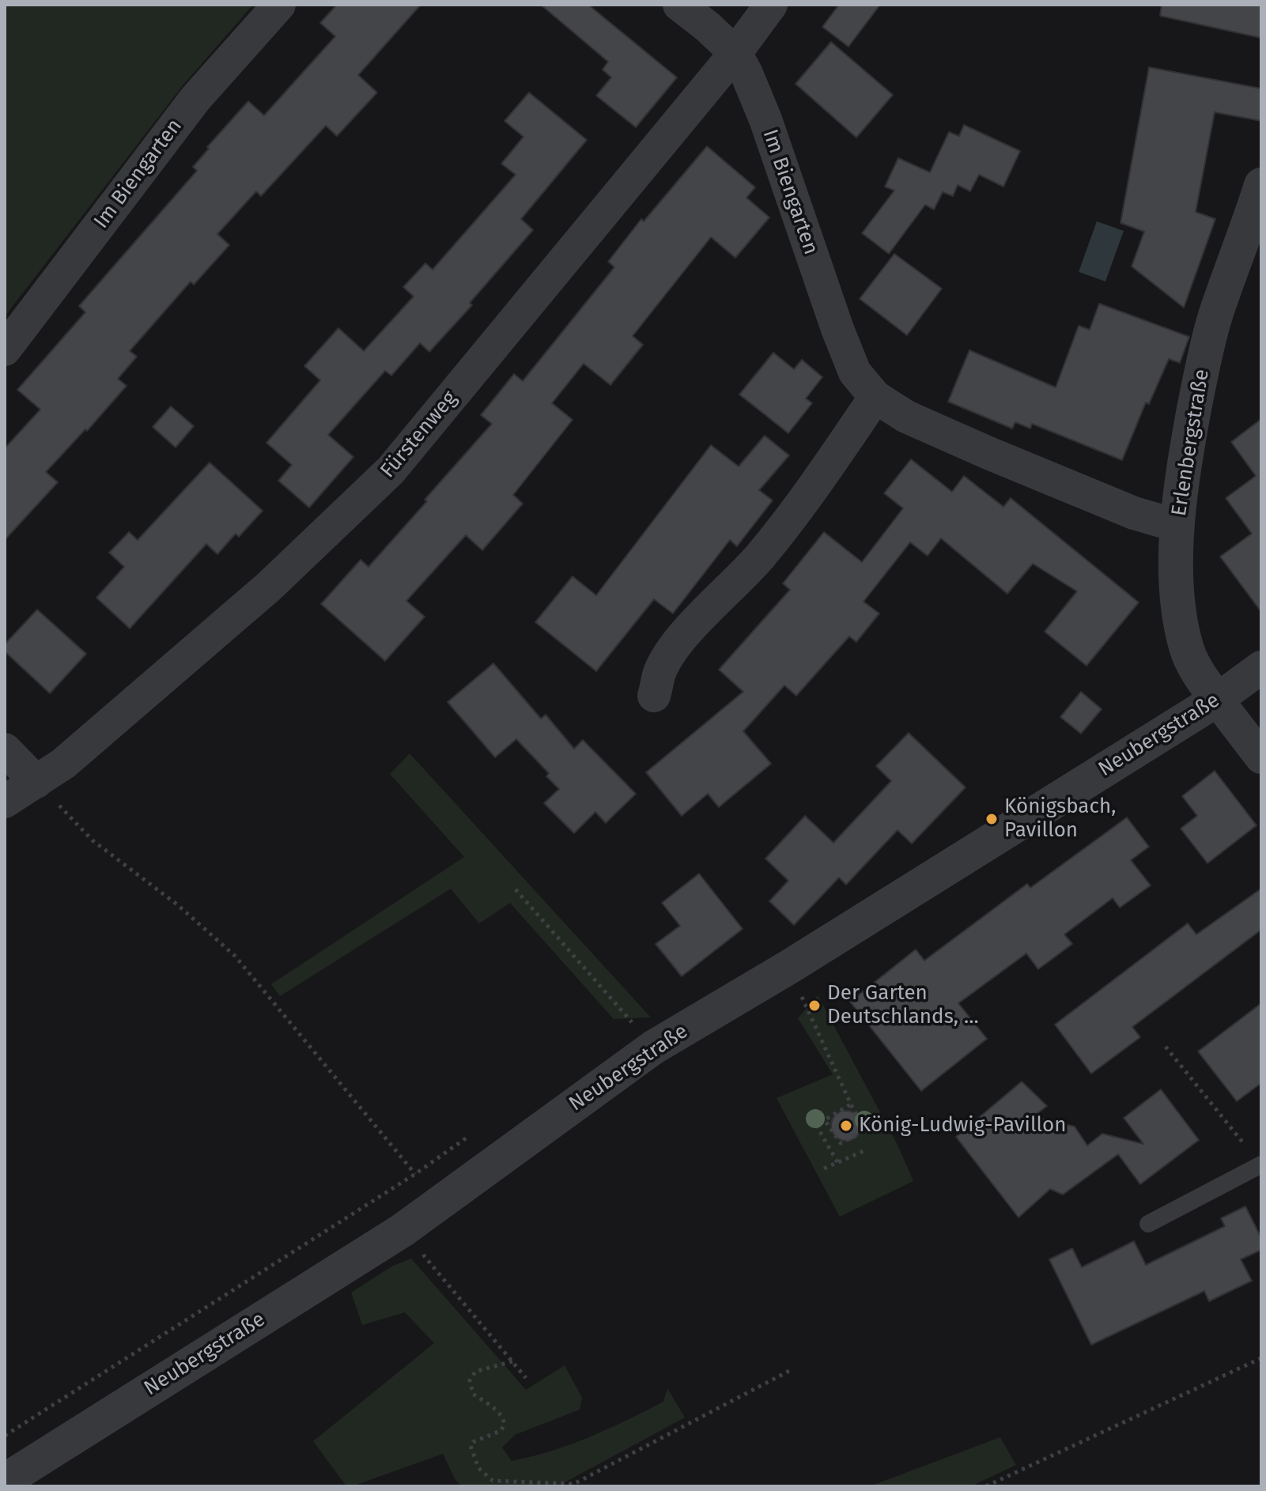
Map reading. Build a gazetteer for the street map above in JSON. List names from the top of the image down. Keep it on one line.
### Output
{"streets":{"street":["Im Biengarten","Fürstenweg","Erlenbergstraße","Neubergstraße"]},"crossings":[["Im Biengarten","Fürstenweg"],["Im Biengarten","Erlenbergstraße"],["Erlenbergstraße","Neubergstraße"]],"places":["Königsbach, Pavillon","Der Garten Deutschlands, ...","König-Ludwig-Pavillon"]}
